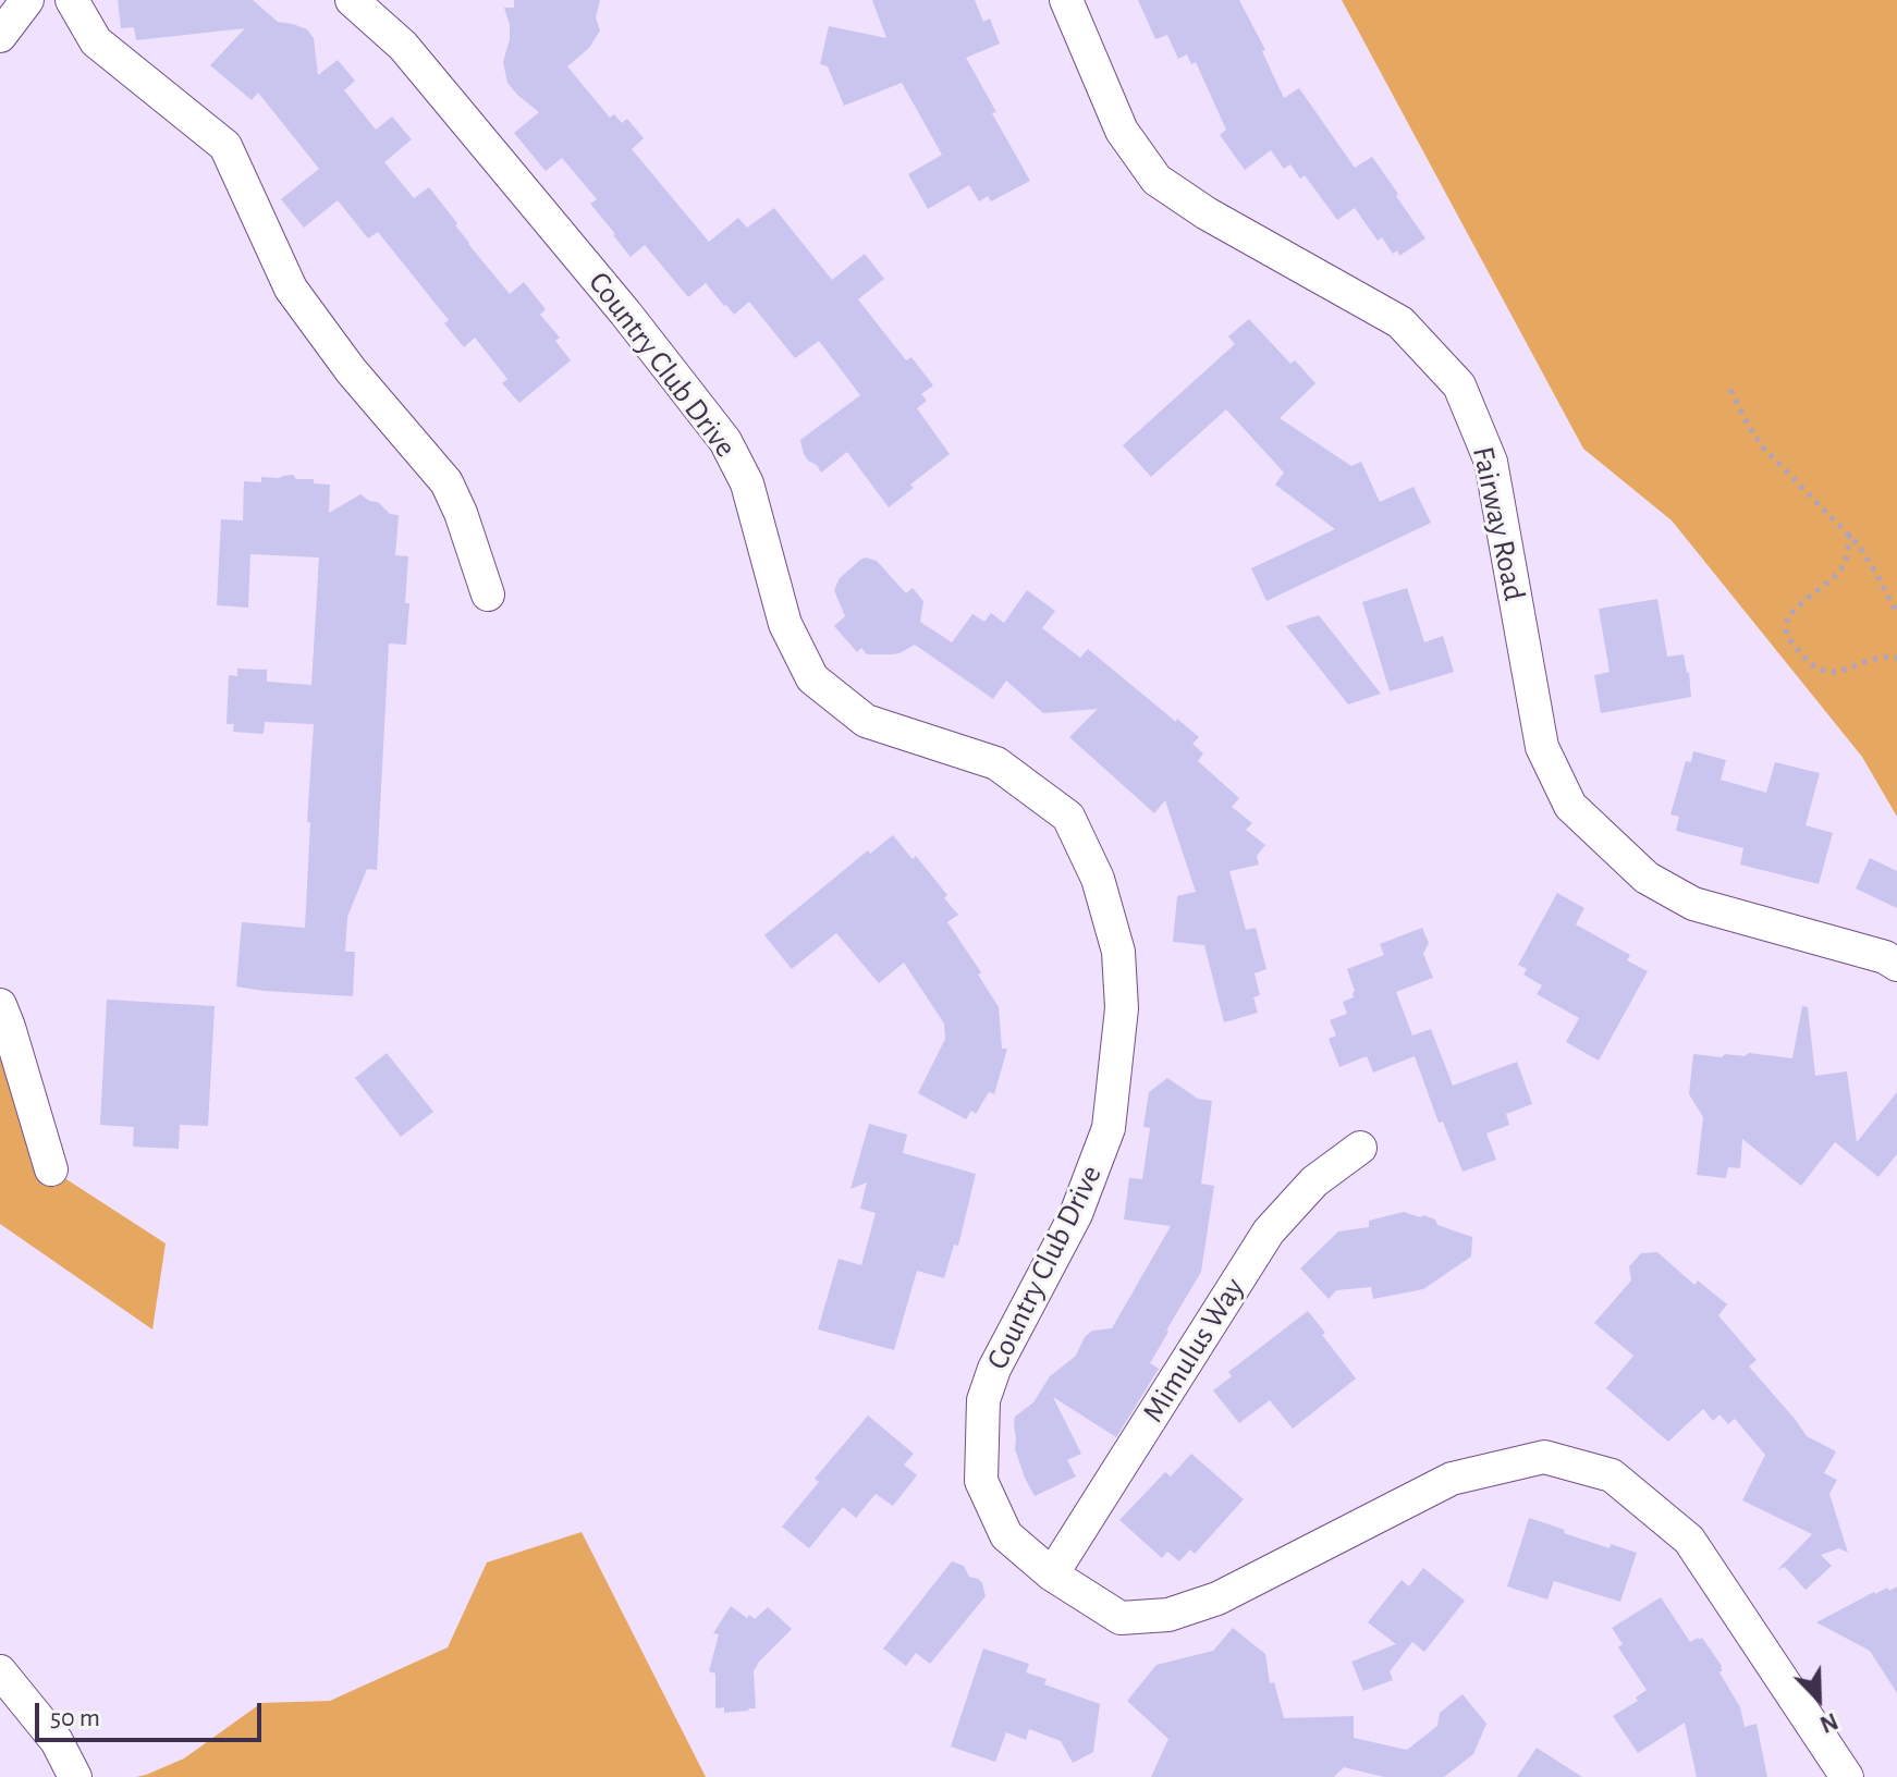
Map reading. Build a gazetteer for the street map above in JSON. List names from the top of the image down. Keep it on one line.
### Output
{"streets":{"street":["Country Club Drive","Fairway Road","Mimulus Way"]},"crossings":[["Country Club Drive","Mimulus Way"]],"scale_bar":"50 m","north":"bottom right"}
